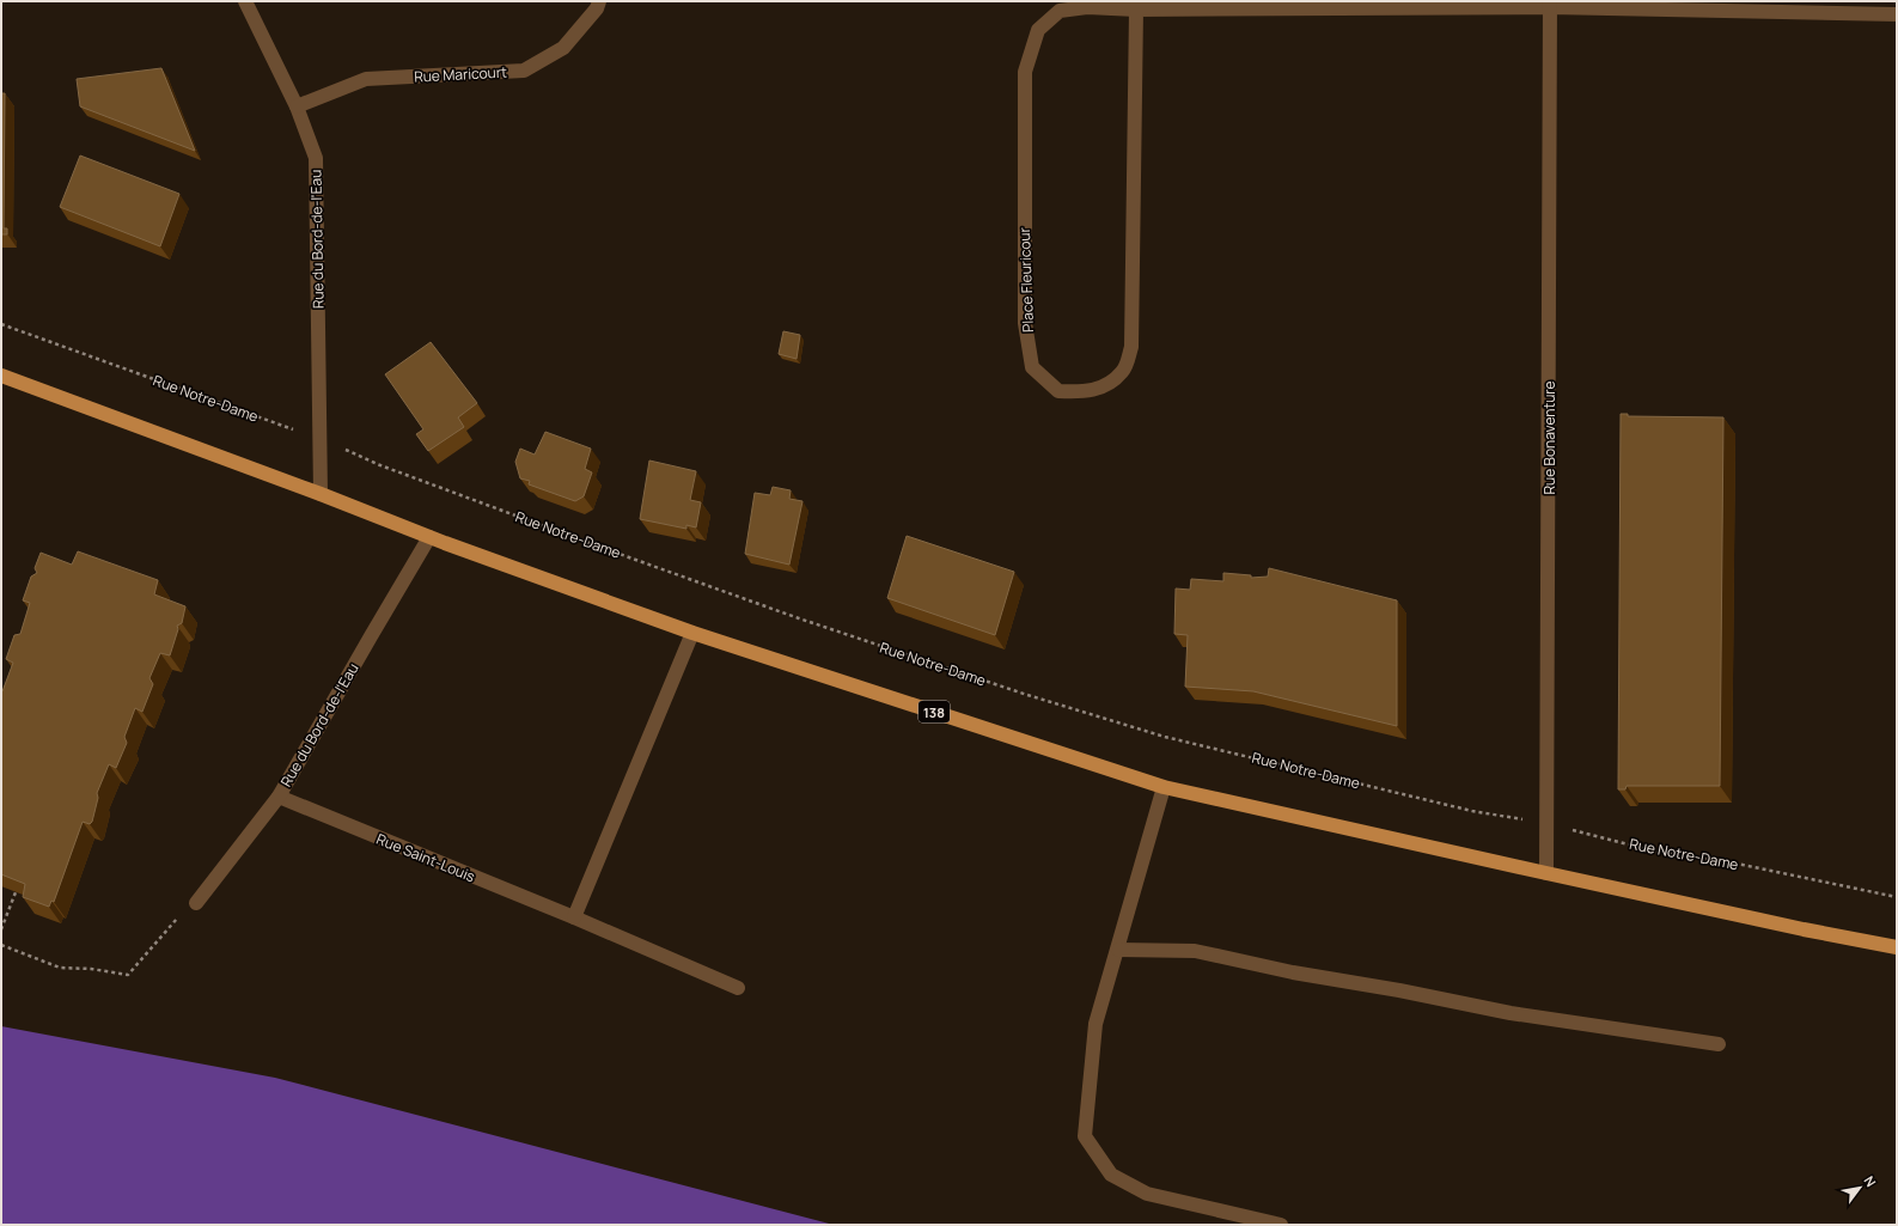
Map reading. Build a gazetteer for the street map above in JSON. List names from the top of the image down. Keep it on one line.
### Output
{"streets":{"main road":["138"],"street":["Rue Maricourt","Rue du Bord-de-l'Eau","Place Fleuricour","Rue Bonaventure","Rue Saint-Louis"],"path":["Rue Notre-Dame"]},"crossings":[["Rue Maricourt","Rue du Bord-de-l'Eau"],["Rue du Bord-de-l'Eau","Rue Notre-Dame"],["Rue du Bord-de-l'Eau","138"],["Rue du Bord-de-l'Eau","Rue Saint-Louis"],["Place Fleuricour","Rue Bonaventure"],["Rue Notre-Dame","Rue Bonaventure"],["Rue Bonaventure","138"]],"north":"top right"}
